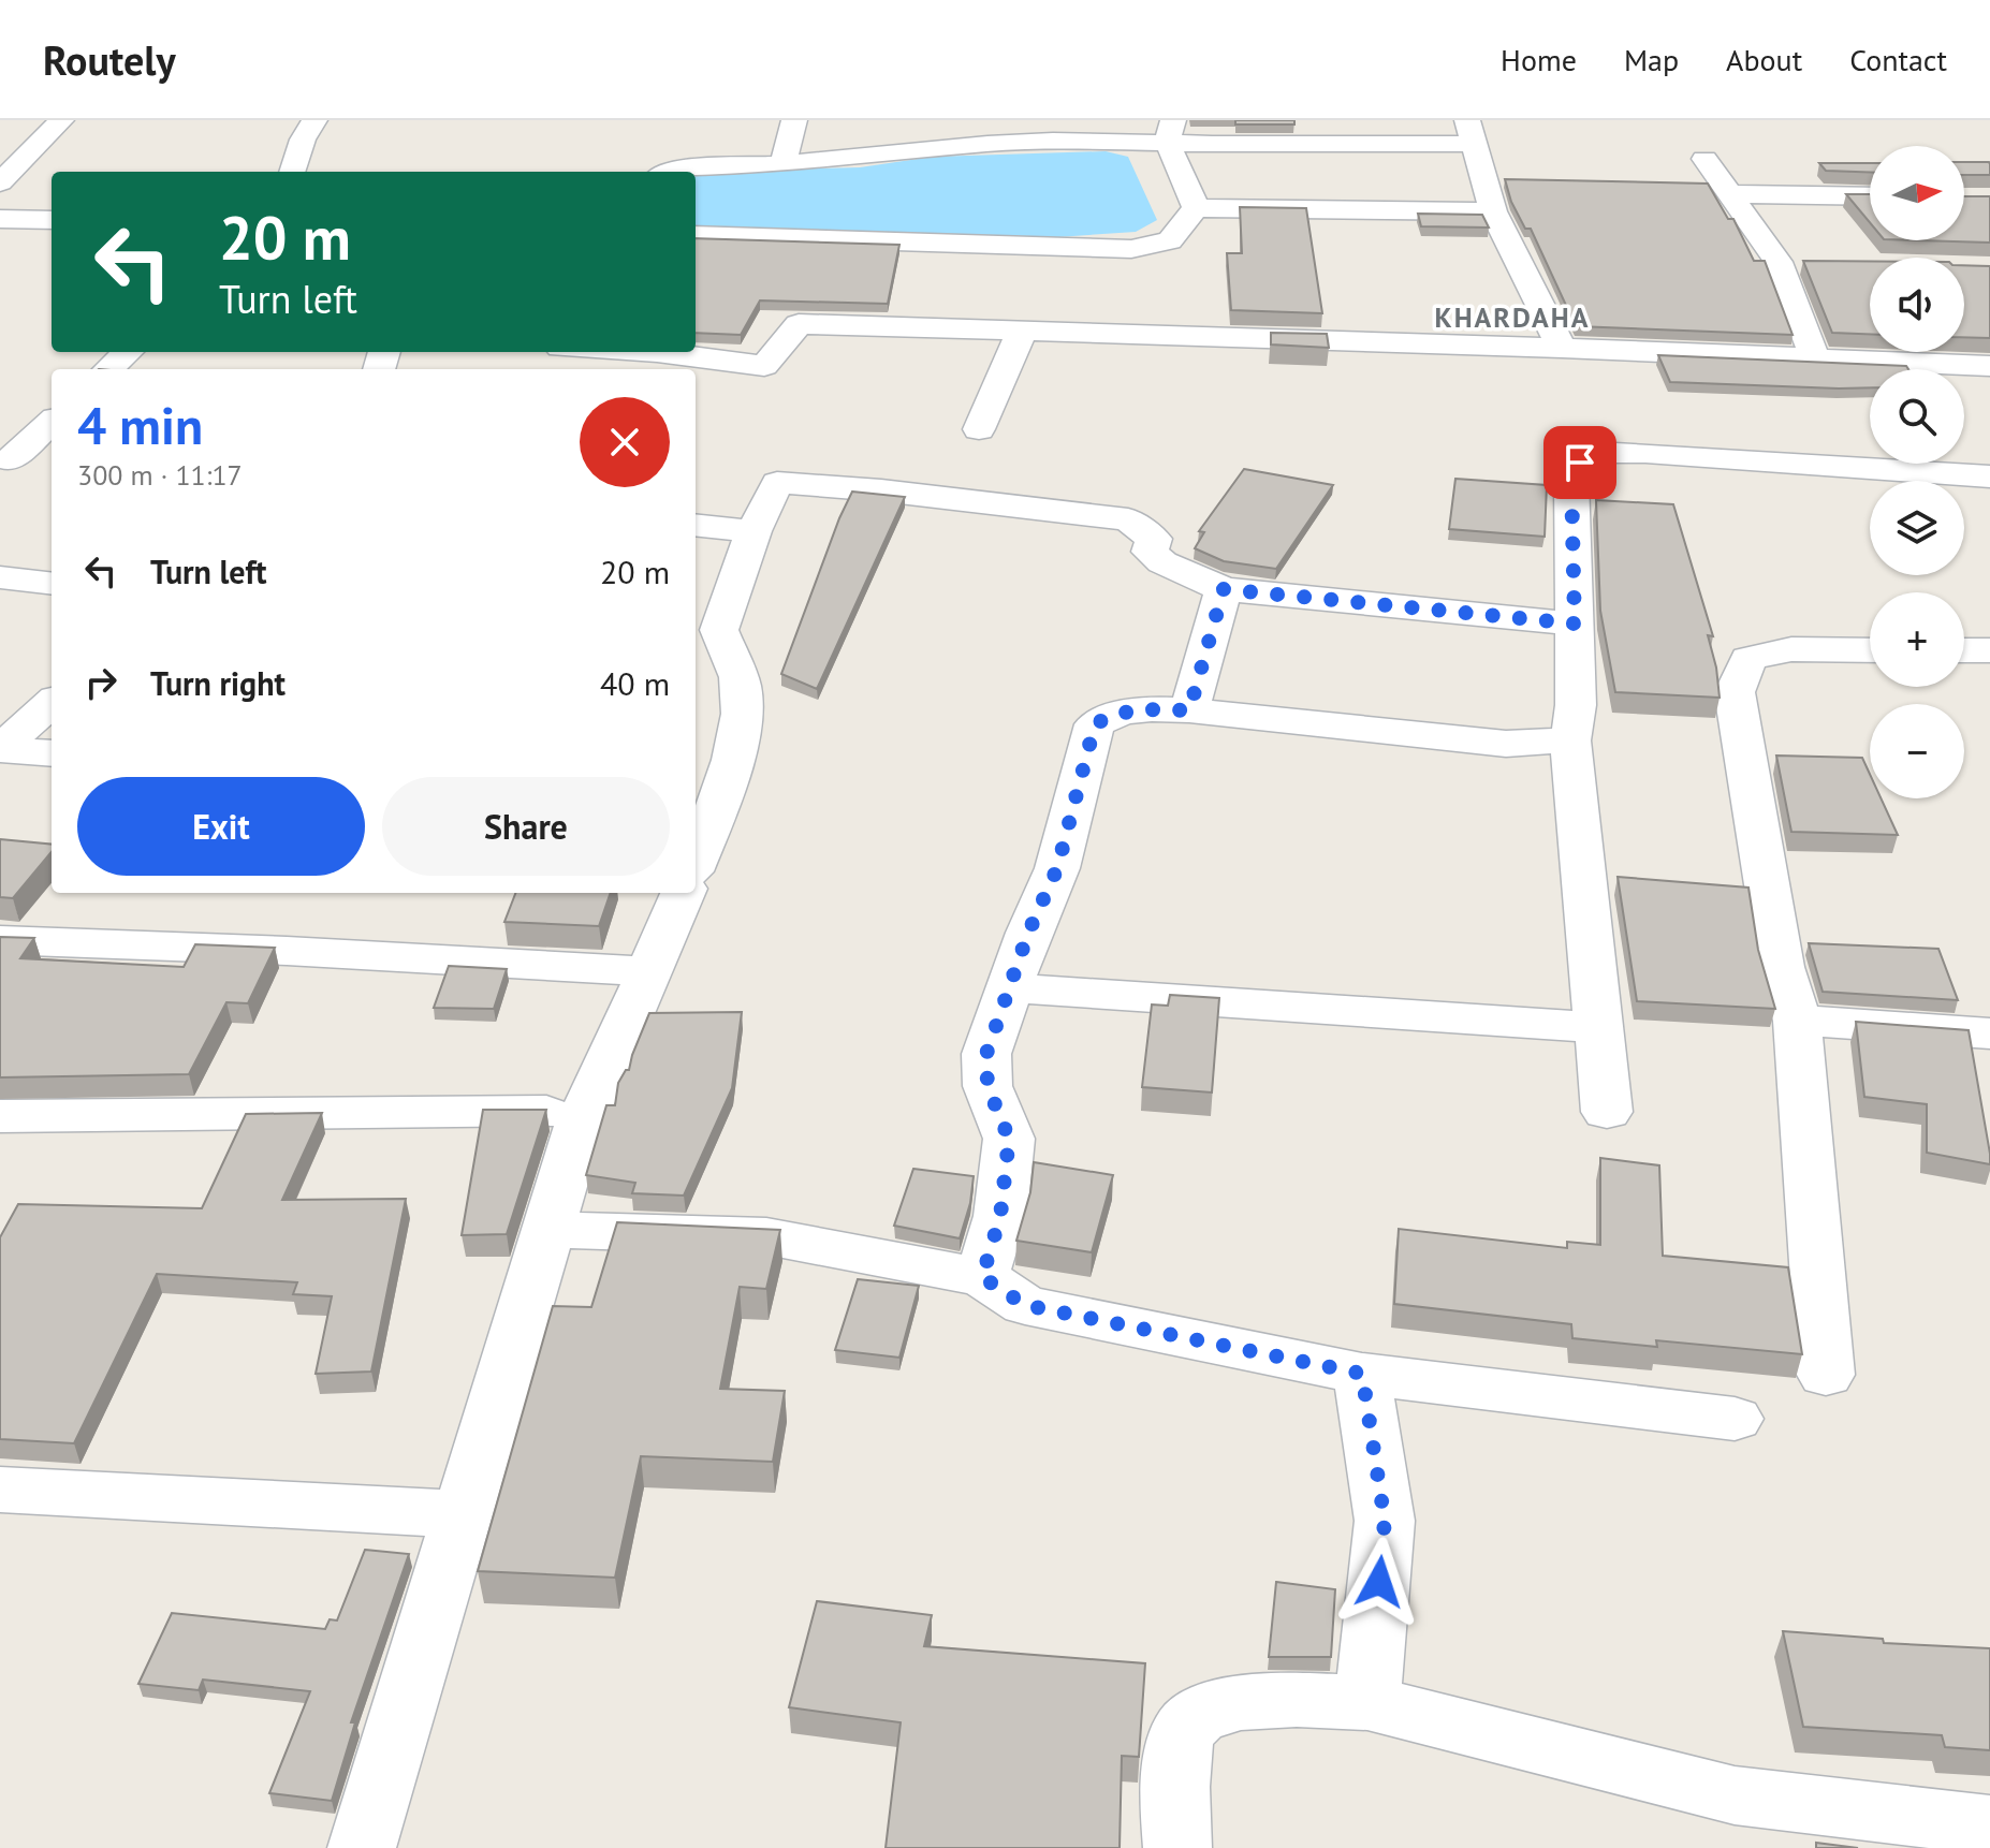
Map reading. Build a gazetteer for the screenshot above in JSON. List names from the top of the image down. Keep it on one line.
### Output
{"districts":["KHARDAHA"],"north":"right","page":{"header":"Routely","nav":["Home","Map","About","Contact"],"map_buttons":["+","−"],"turn":["20 m","Turn left"],"heading":["4 min","300 m · 11:17"],"list":[{"name":"Turn left","value":"20 m"},{"name":"Turn right","value":"40 m"}],"buttons":["Exit","Share"]}}
